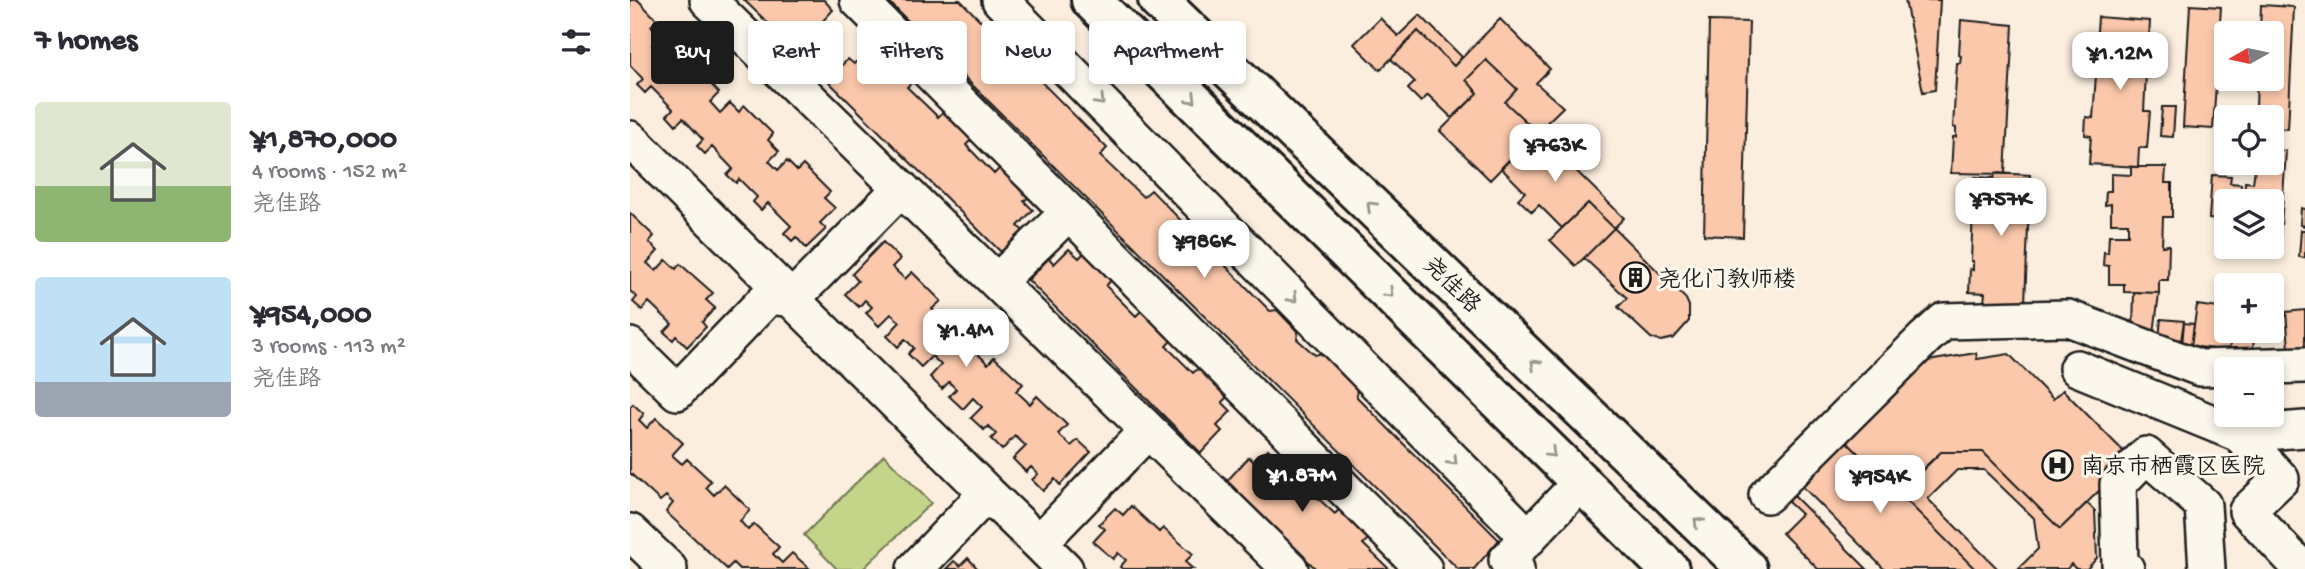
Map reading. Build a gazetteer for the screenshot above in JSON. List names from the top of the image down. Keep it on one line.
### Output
{"streets":{"main road":["尧佳路"]},"places":{"building":["尧化门教师楼"],"hospital":["南京市栖霞区医院"]},"north":"left","page":{"heading":"7 homes","map_buttons":["+","−"],"chip":["Buy","Rent","Filters","New","Apartment"],"price":["¥1.12M","¥763K","¥757K","¥986K","¥1.4M","¥1.87M","¥954K"],"list":[{"name":"¥1,870,000","note":"4 rooms · 152 m² · 尧佳路"},{"name":"¥954,000","note":"3 rooms · 113 m² · 尧佳路"}]}}
